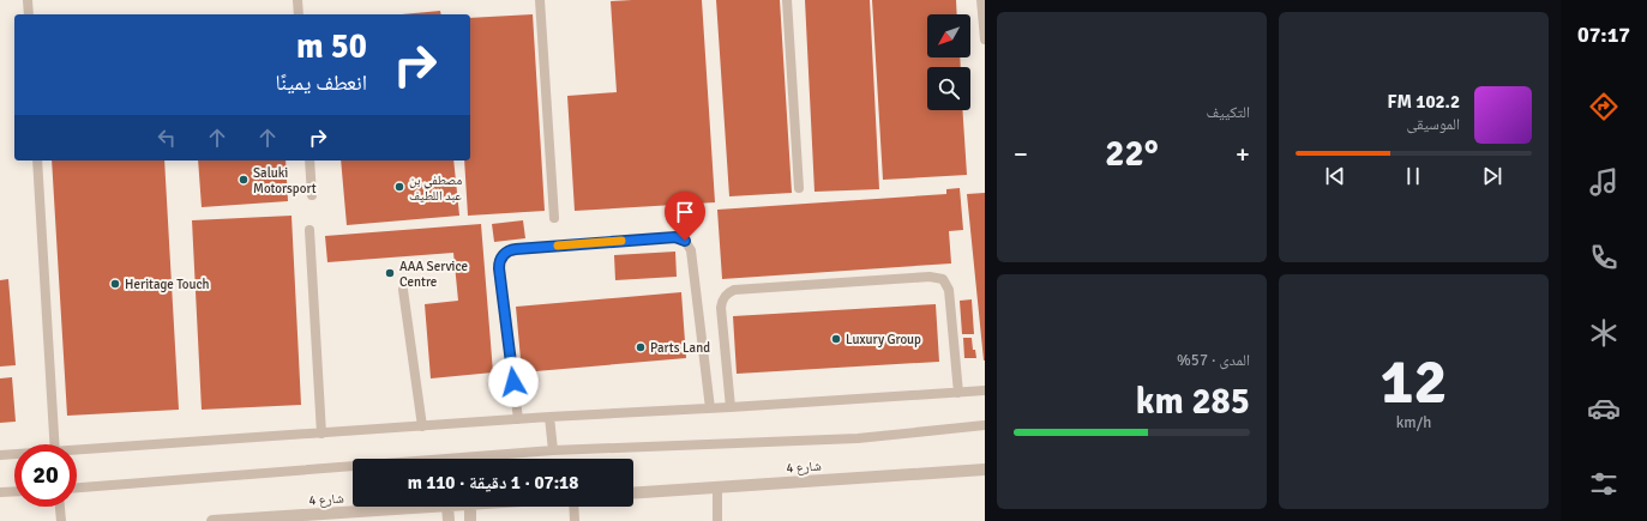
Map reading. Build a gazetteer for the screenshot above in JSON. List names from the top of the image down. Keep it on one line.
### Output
{"streets":{"street":["شارع 4"]},"places":["Saluki Motorsport","مصطفي بن عبد اللطيف","AAA Service Centre","Heritage Touch","Luxury Group","Parts Land"],"north":"bottom left","page":{"tabs":"07:17","tile":["التكييف",["12","km/h"],["المدى · 57%","285 km"]],"turn":["50 m","انعطف يمينًا"],"song":["102.2 FM","الموسيقى"],"heat":["−","22°","+"],"limit":"20","trip":"07:18 · 1 دقيقة · 110 m"}}
